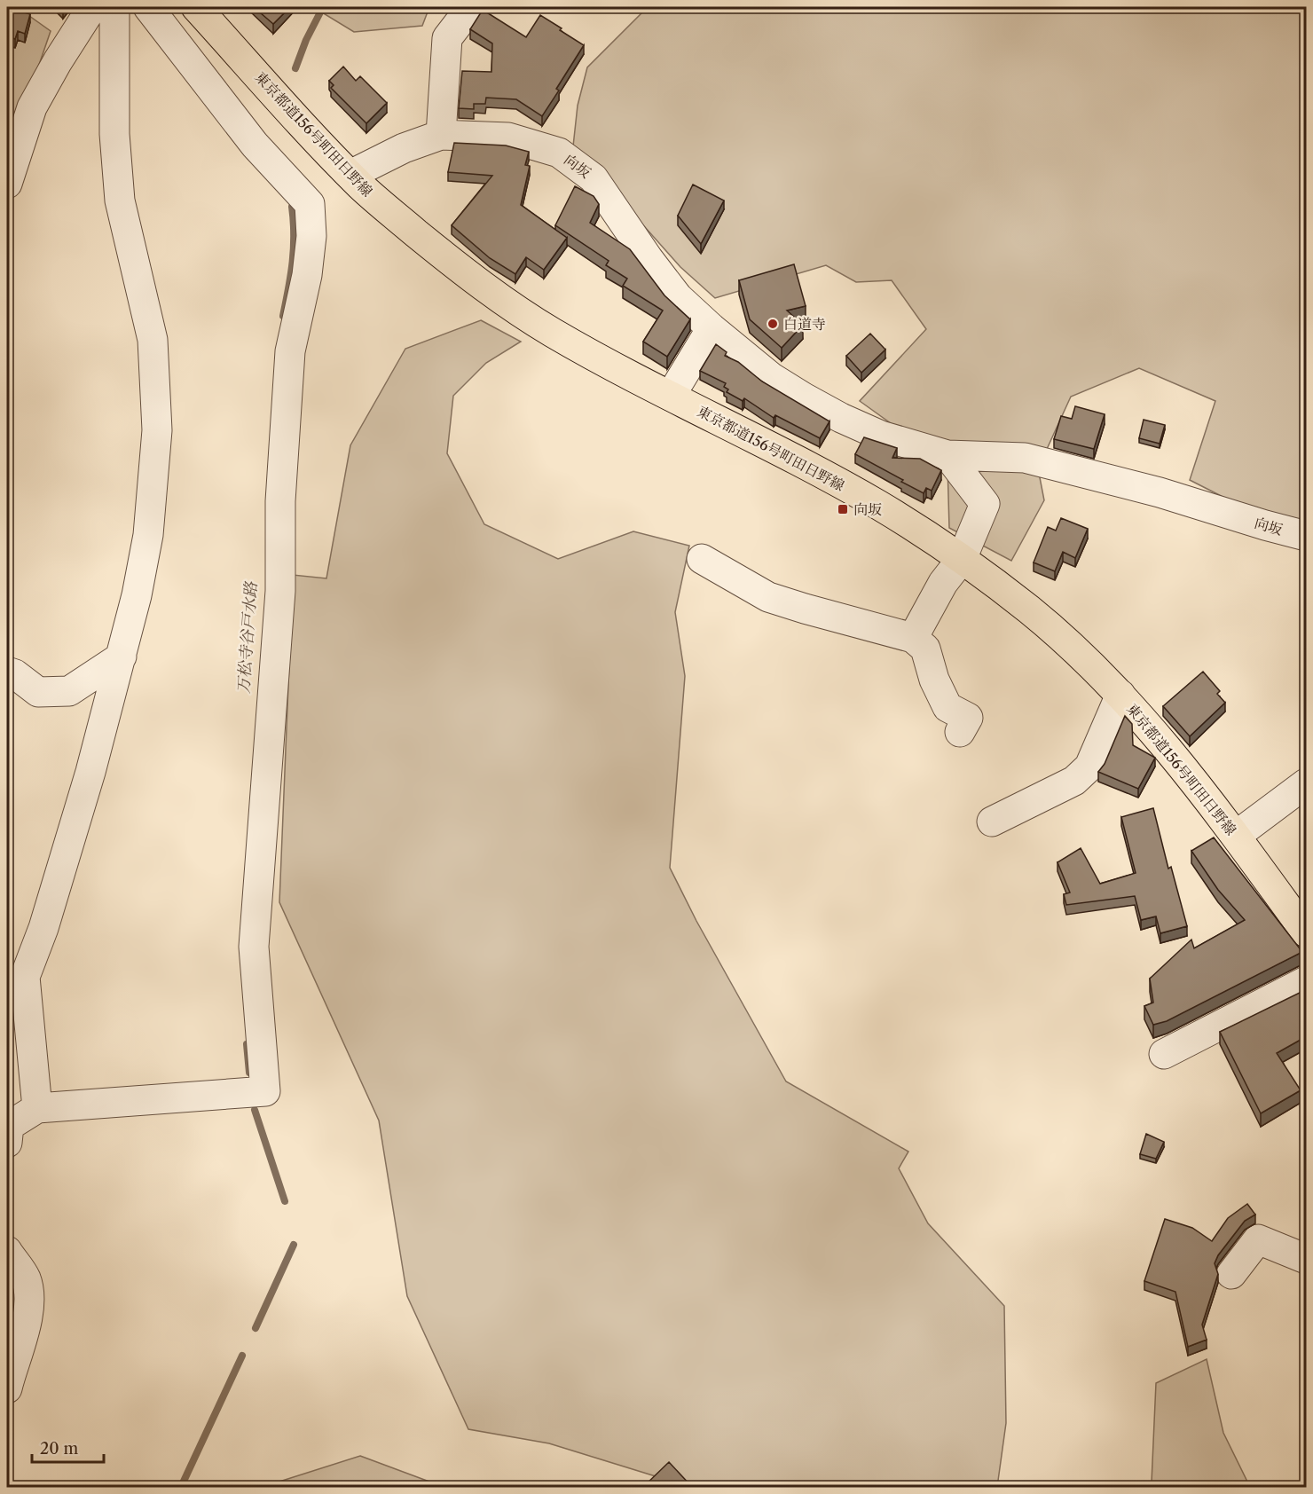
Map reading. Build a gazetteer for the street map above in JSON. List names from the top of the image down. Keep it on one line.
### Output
{"streets":{"main road":["東京都道156号町田日野線"],"street":["向坂"]},"water":["万松寺谷戸水路"],"places":{"other":["白道寺"],"transit":["向坂"]},"scale_bar":"20 m"}
